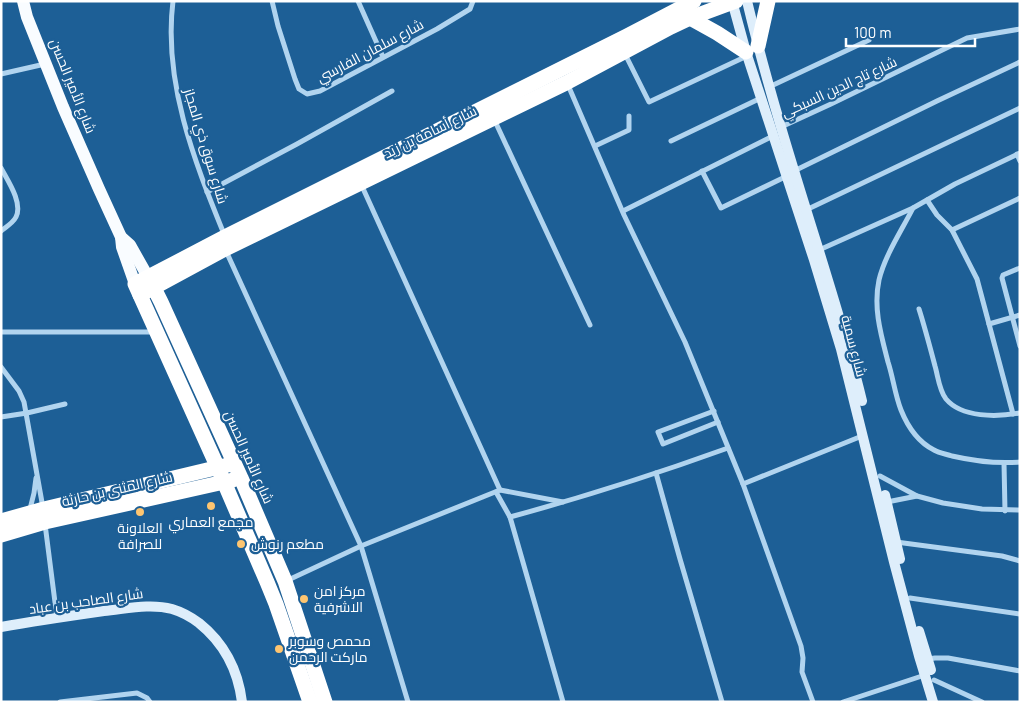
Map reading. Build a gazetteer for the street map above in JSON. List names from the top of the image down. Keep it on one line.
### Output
{"streets":{"highway":["شارع الأمير الحسن","شارع أسامة بن زيد","شارع المثنى بن حارثة"],"street":["شارع سلمان الفارسي","شارع تاج الدين السبكي","شارع سوق ذي المجاز","شارع سمية","شارع الصاحب بن عباد"]},"crossings":[["شارع الأمير الحسن","شارع أسامة بن زيد"],["شارع الأمير الحسن","شارع المثنى بن حارثة"],["شارع تاج الدين السبكي","شارع سمية"],["شارع أسامة بن زيد","شارع سوق ذي المجاز"],["شارع أسامة بن زيد","شارع سمية"]],"places":["مجمع العماري","العلاونة للصرافة","مطعم رنوش","مركز امن الاشرفية","محمص وسوبر ماركت الرحمن"],"scale_bar":"100 m"}
